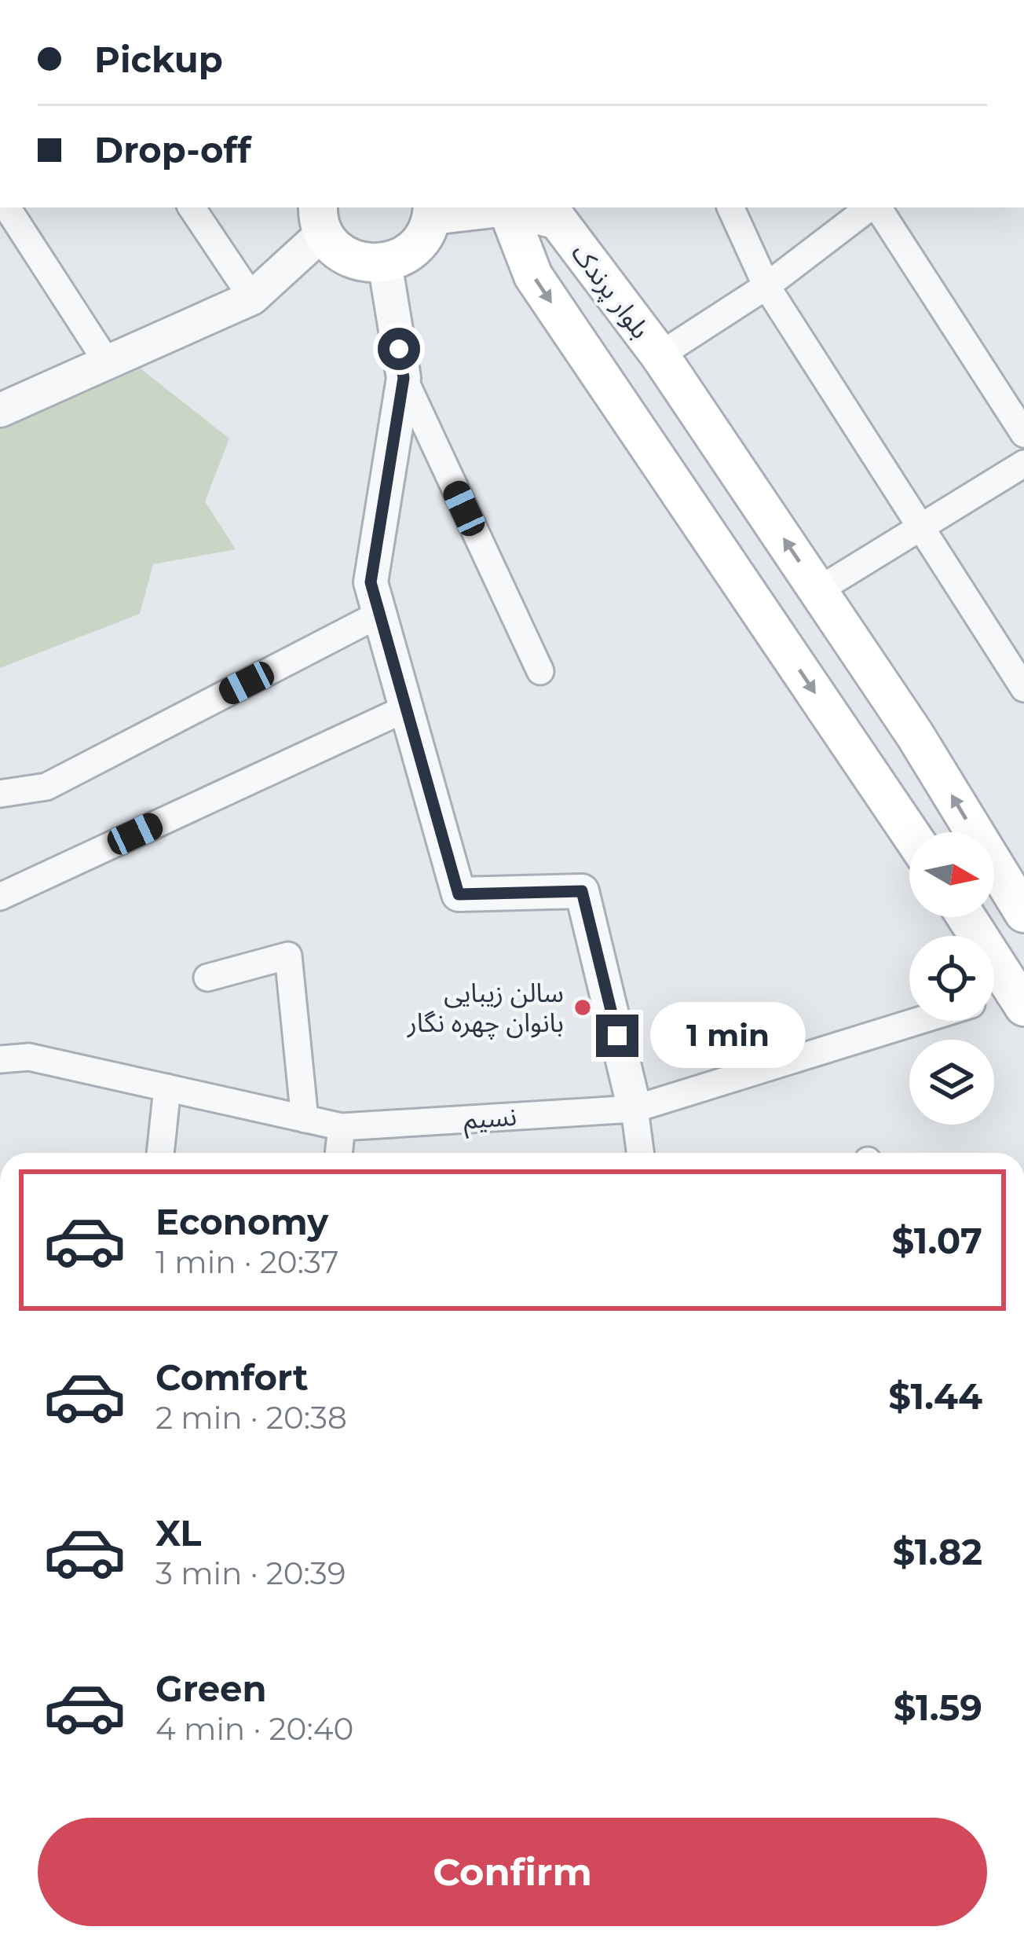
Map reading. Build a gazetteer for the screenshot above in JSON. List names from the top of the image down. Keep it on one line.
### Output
{"streets":{"main road":["بلوار پرندک"],"street":["نسیم"]},"places":["سالن زیبایی بانوان چهره نگار"],"north":"right","page":{"banner":["Pickup","Drop-off"],"bubble":"1 min","list":[{"name":"Economy","note":"1 min · 20:37","value":"$1.07"},{"name":"Comfort","note":"2 min · 20:38","value":"$1.44"},{"name":"XL","note":"3 min · 20:39","value":"$1.82"},{"name":"Green","note":"4 min · 20:40","value":"$1.59"}],"buttons":"Confirm"}}
